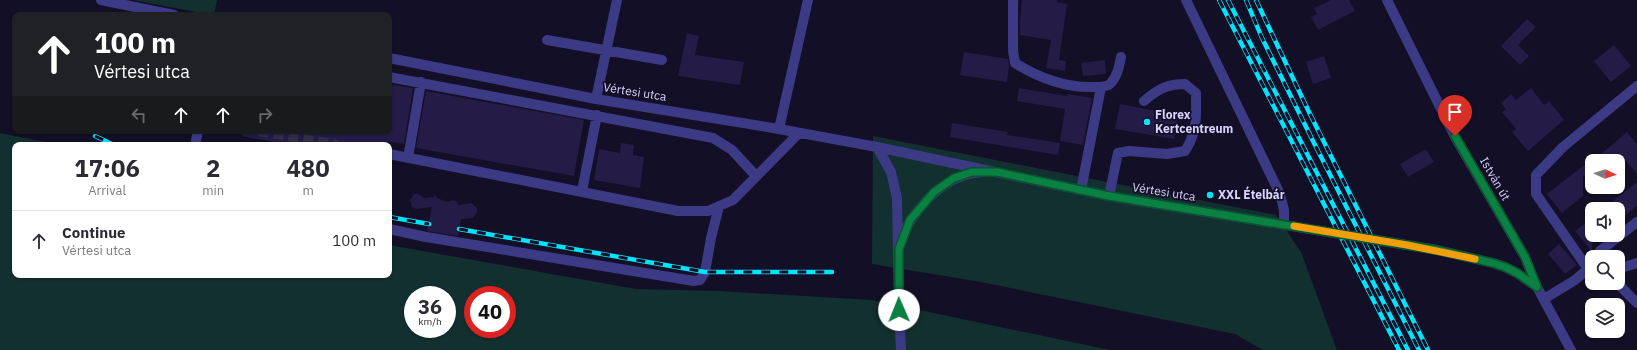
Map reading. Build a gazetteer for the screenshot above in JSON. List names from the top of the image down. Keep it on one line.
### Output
{"streets":{"street":["Vértesi utca","István út"]},"crossings":[["Vértesi utca","István út"]],"places":["Florex Kertcentreum","XXL Ételbár"],"north":"right","page":{"turn":["100 m","Vértesi utca"],"eta":["17:06","Arrival","2","min","480","m"],"list":[{"name":"Continue","note":"Vértesi utca","value":"100 m"}],"speed":"36 km/h","limit":"40"}}
